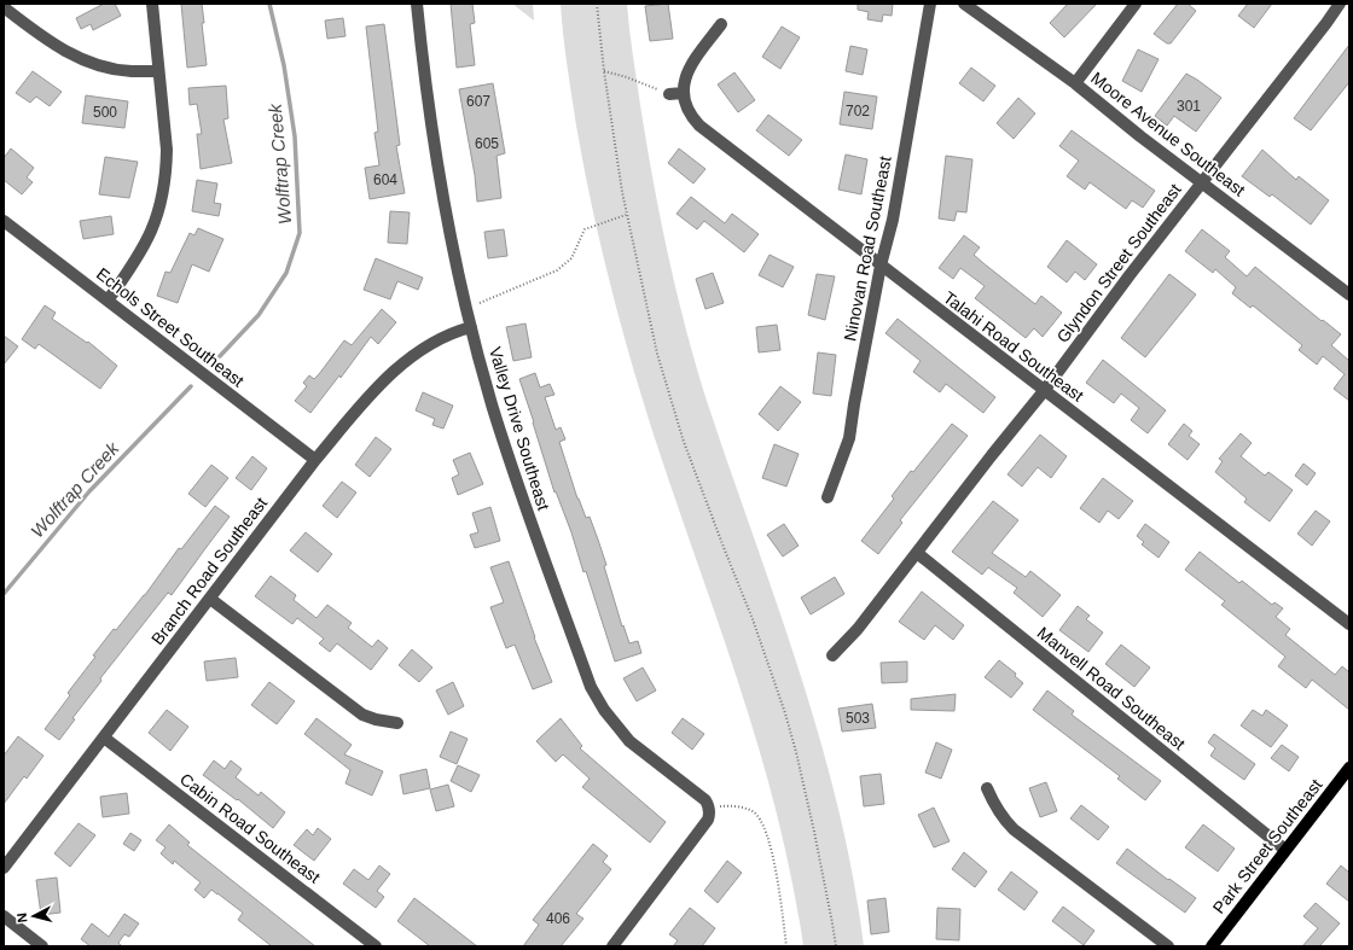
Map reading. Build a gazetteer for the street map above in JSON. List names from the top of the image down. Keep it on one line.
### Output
{"streets":{"main road":["Park Street Southeast"],"street":["Moore Avenue Southeast","Ninovan Road Southeast","Glyndon Street Southeast","Echols Street Southeast","Talahi Road Southeast","Valley Drive Southeast","Branch Road Southeast","Manvell Road Southeast","Cabin Road Southeast"]},"crossings":[["Moore Avenue Southeast","Glyndon Street Southeast"],["Ninovan Road Southeast","Talahi Road Southeast"],["Glyndon Street Southeast","Talahi Road Southeast"],["Glyndon Street Southeast","Manvell Road Southeast"],["Echols Street Southeast","Branch Road Southeast"],["Valley Drive Southeast","Branch Road Southeast"],["Branch Road Southeast","Cabin Road Southeast"],["Manvell Road Southeast","Park Street Southeast"]],"water":["Wolftrap Creek"],"house_numbers":["607","301","702","500","605","604","503","406"],"north":"left"}
